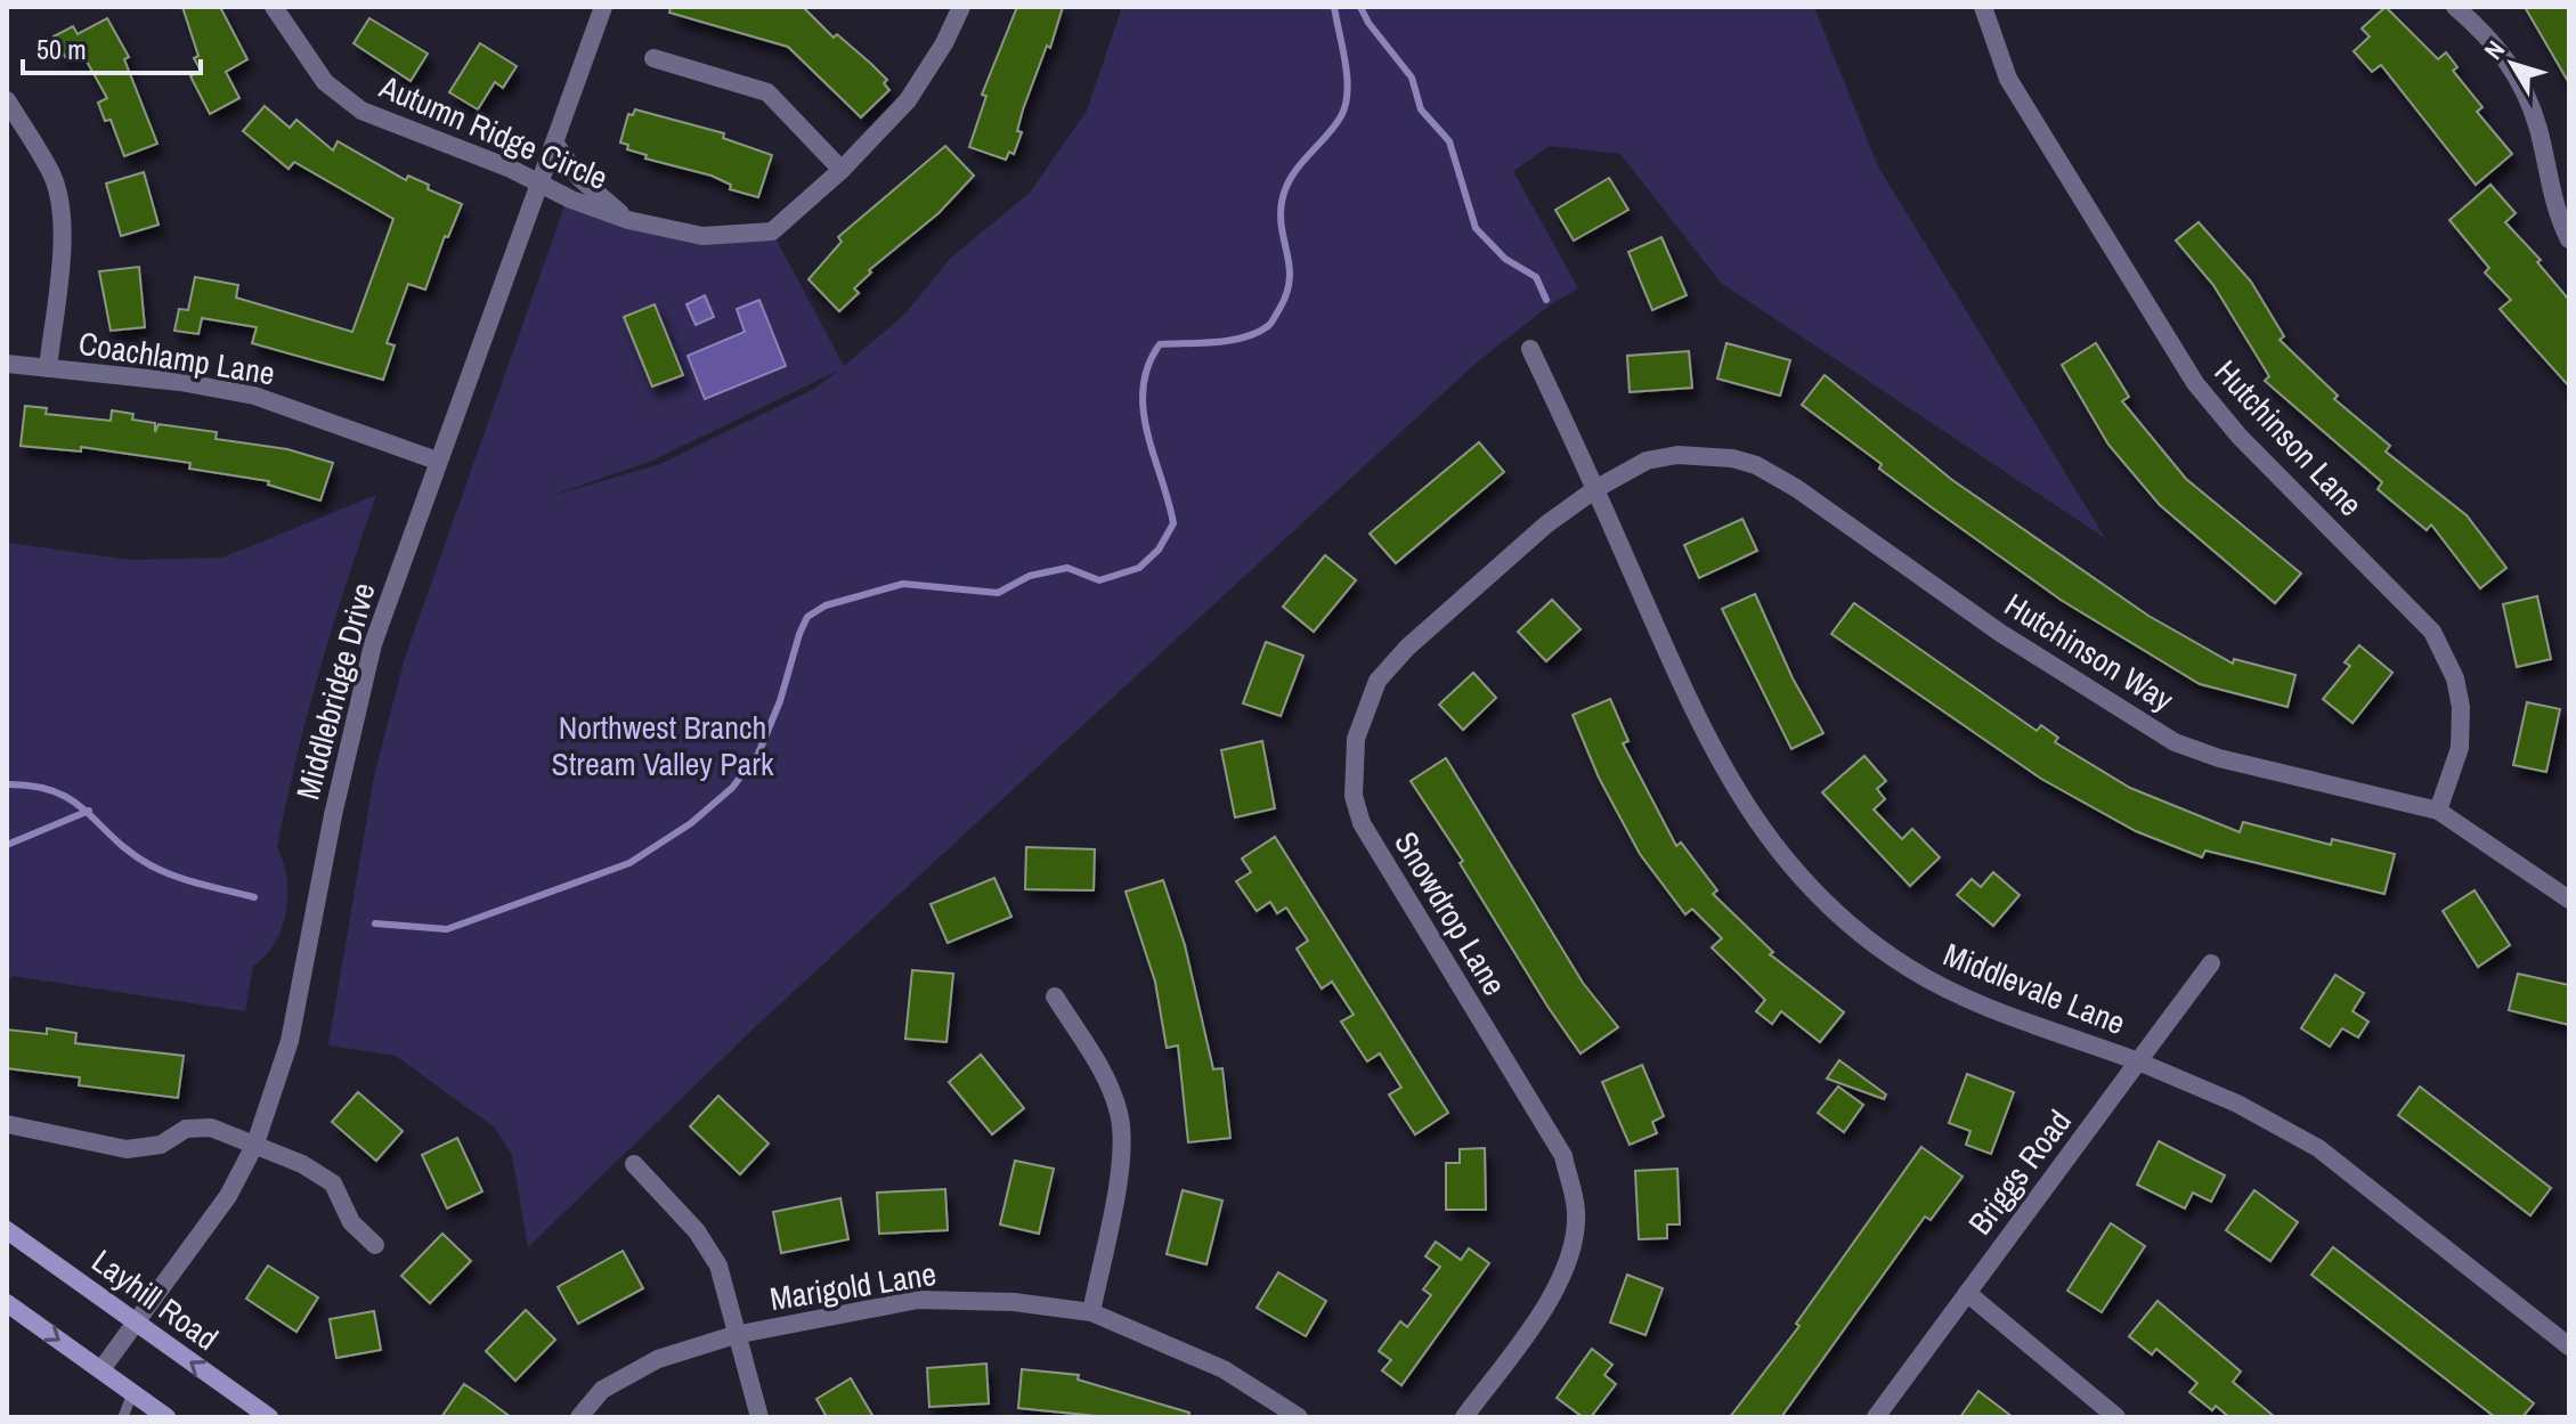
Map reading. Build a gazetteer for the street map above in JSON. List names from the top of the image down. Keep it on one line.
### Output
{"streets":{"main road":["Layhill Road"],"street":["Autumn Ridge Circle","Coachlamp Lane","Hutchinson Lane","Hutchinson Way","Middlebridge Drive","Snowdrop Lane","Middlevale Lane","Briggs Road","Marigold Lane"]},"crossings":[["Autumn Ridge Circle","Middlebridge Drive"],["Coachlamp Lane","Middlebridge Drive"],["Hutchinson Lane","Hutchinson Way"],["Hutchinson Way","Snowdrop Lane"],["Hutchinson Way","Middlevale Lane"],["Middlebridge Drive","Layhill Road"],["Snowdrop Lane","Middlevale Lane"],["Middlevale Lane","Briggs Road"]],"parks":["Northwest Branch Stream Valley Park"],"scale_bar":"50 m","north":"top left"}
